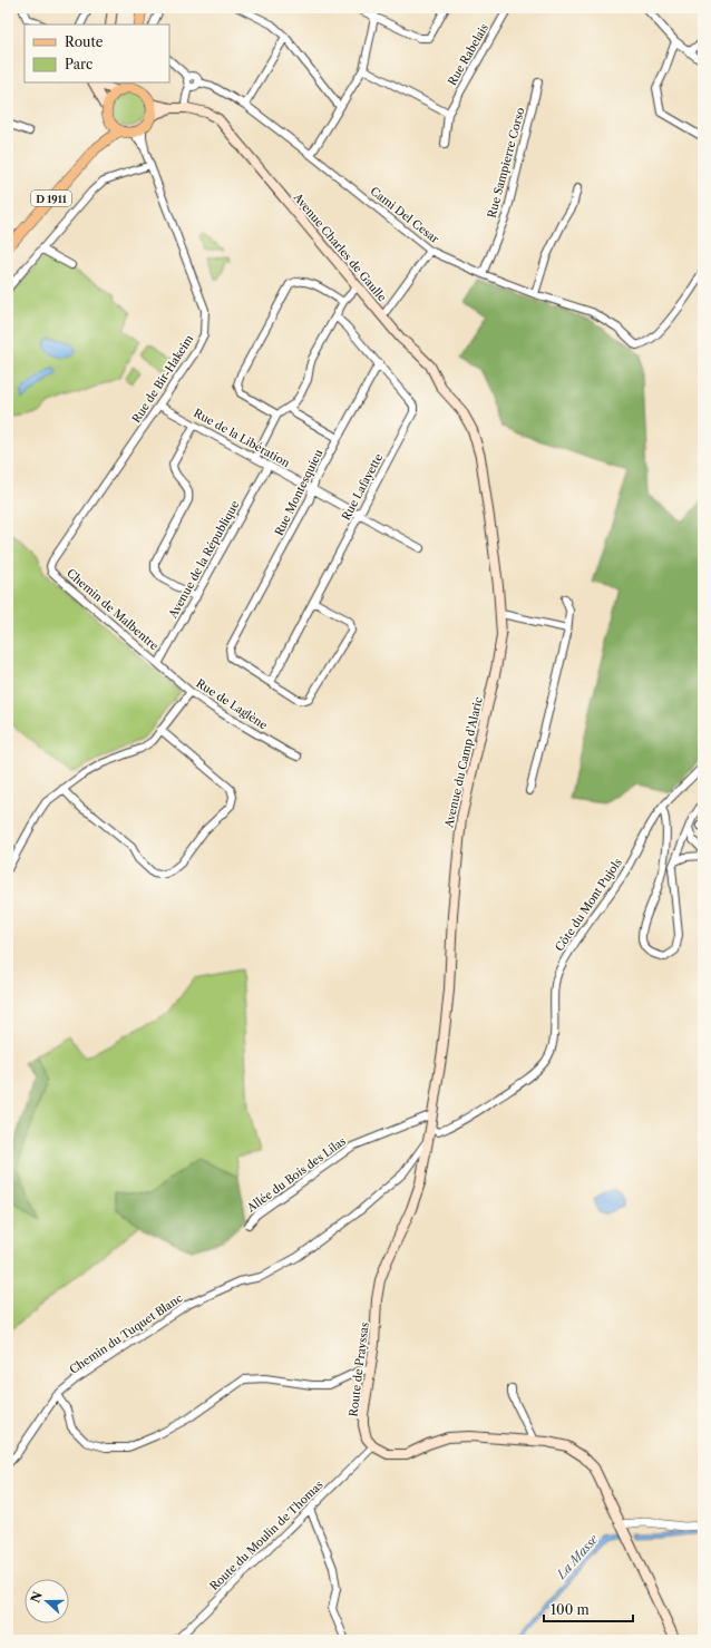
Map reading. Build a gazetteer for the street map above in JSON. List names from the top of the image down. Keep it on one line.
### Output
{"streets":{"main road":["D 1911","Avenue Charles de Gaulle","Avenue du Camp d'Alaric","Route de Prayssas"],"street":["Rue Rabelais","Rue Sampierre Corso","Cami Del Cesar","Rue de Bir-Hakeim","Rue de la Libération","Rue Lafayette","Rue Montesquieu","Avenue de la République","Chemin de Malbentre","Rue de Laglène","Côte du Mont Pujols","Allée du Bois des Lilas","Chemin du Tuquet Blanc","Route du Moulin de Thomas"]},"crossings":[["Rue Sampierre Corso","Cami Del Cesar"],["D 1911","Avenue Charles de Gaulle"],["D 1911","Rue de Bir-Hakeim"],["Avenue Charles de Gaulle","Rue de Bir-Hakeim"],["Avenue Charles de Gaulle","Avenue du Camp d'Alaric"],["Rue de Bir-Hakeim","Rue de la Libération"],["Rue de Bir-Hakeim","Chemin de Malbentre"],["Rue de la Libération","Rue Lafayette"],["Rue de la Libération","Rue Montesquieu"],["Rue de la Libération","Avenue de la République"],["Rue Lafayette","Rue Montesquieu"],["Avenue de la République","Chemin de Malbentre"],["Avenue de la République","Rue de Laglène"],["Chemin de Malbentre","Rue de Laglène"],["Avenue du Camp d'Alaric","Côte du Mont Pujols"],["Avenue du Camp d'Alaric","Allée du Bois des Lilas"],["Avenue du Camp d'Alaric","Route de Prayssas"],["Côte du Mont Pujols","Route de Prayssas"],["Chemin du Tuquet Blanc","Route de Prayssas"],["Route de Prayssas","Route du Moulin de Thomas"]],"water":["La Masse"],"legend":["Route","Parc"],"scale_bar":"100 m","north":"left"}
